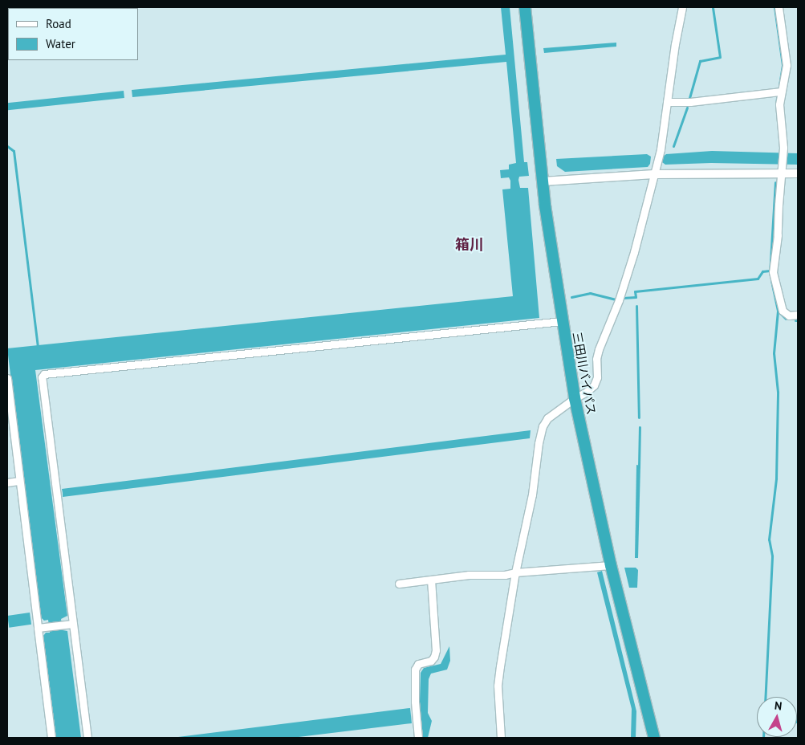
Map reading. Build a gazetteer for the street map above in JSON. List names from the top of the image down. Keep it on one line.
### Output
{"streets":{"highway":["三田川バイパス"]},"districts":["箱川"],"legend":["Road","Water"],"north":"top"}
